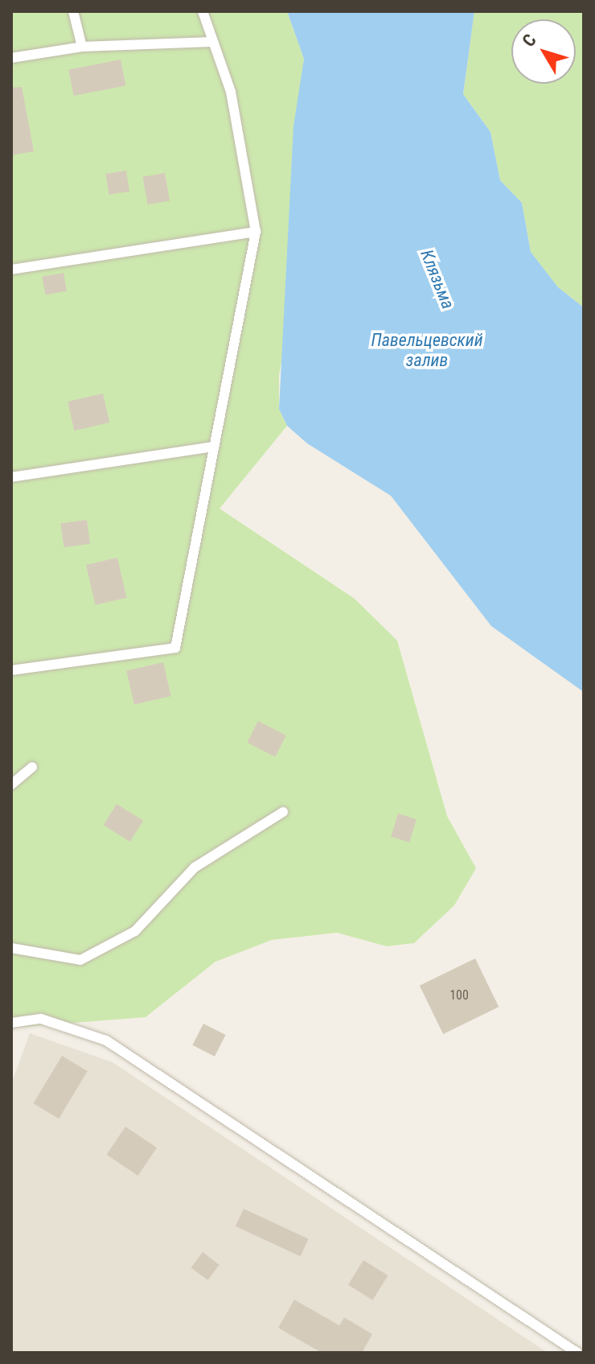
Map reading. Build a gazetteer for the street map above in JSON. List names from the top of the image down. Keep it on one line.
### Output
{"water":["Клязьма","Павельцевский залив"],"house_numbers":["100"],"north":"top left"}
